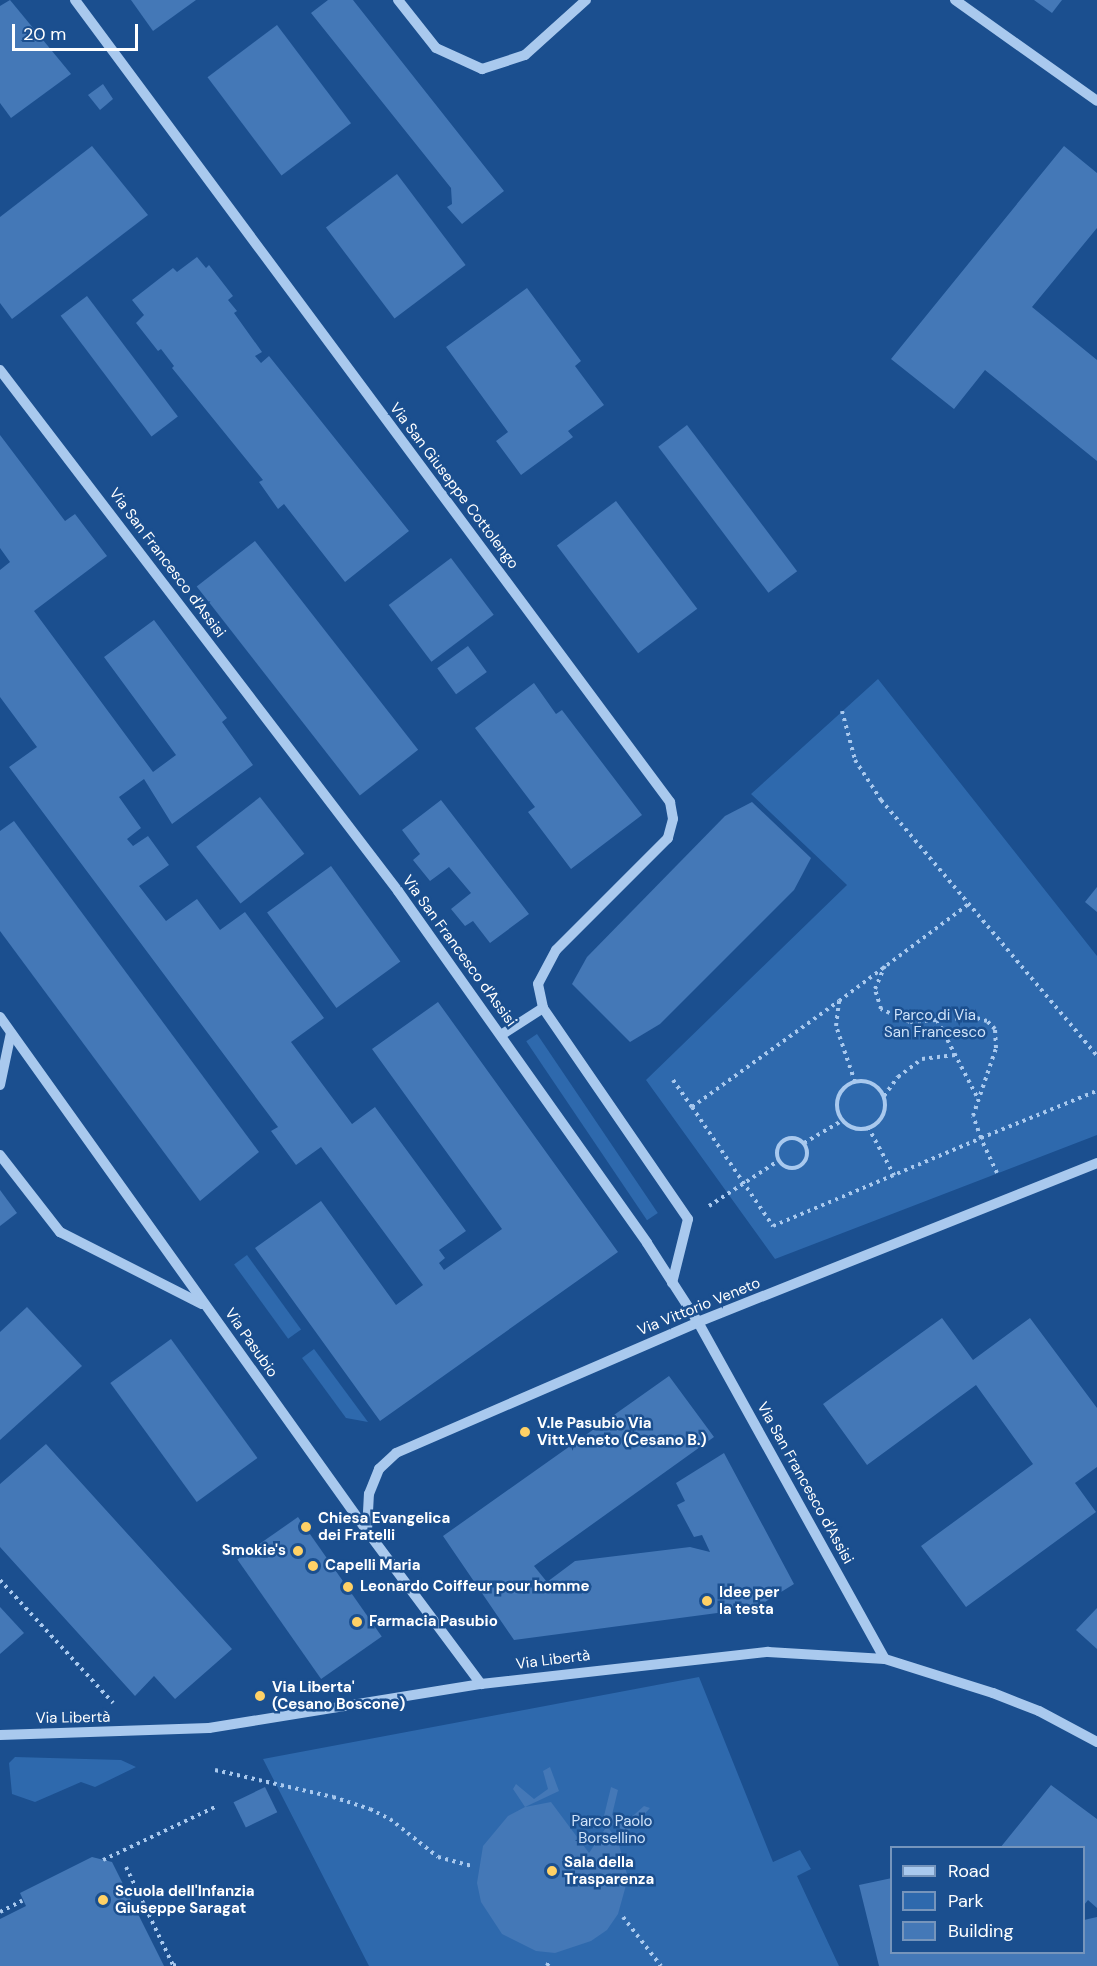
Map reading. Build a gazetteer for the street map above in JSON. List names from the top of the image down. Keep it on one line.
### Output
{"streets":{"street":["Via San Giuseppe Cottolengo","Via San Francesco d'Assisi","Via Vittorio Veneto","Via Pasubio","Via Libertà"]},"crossings":[["Via San Francesco d'Assisi","Via Vittorio Veneto"],["Via San Francesco d'Assisi","Via Libertà"],["Via Vittorio Veneto","Via Pasubio"],["Via Pasubio","Via Libertà"]],"parks":["Parco di Via San Francesco","Parco Paolo Borsellino"],"places":["V.le Pasubio Via Vitt.Veneto (Cesano B.)","Chiesa Evangelica dei Fratelli","Smokie's","Capelli Maria","Leonardo Coiffeur pour homme","Idee per la testa","Farmacia Pasubio","Via Liberta' (Cesano Boscone)","Sala della Trasparenza","Scuola dell'Infanzia Giuseppe Saragat"],"legend":["Road","Park","Building"],"scale_bar":"20 m"}
